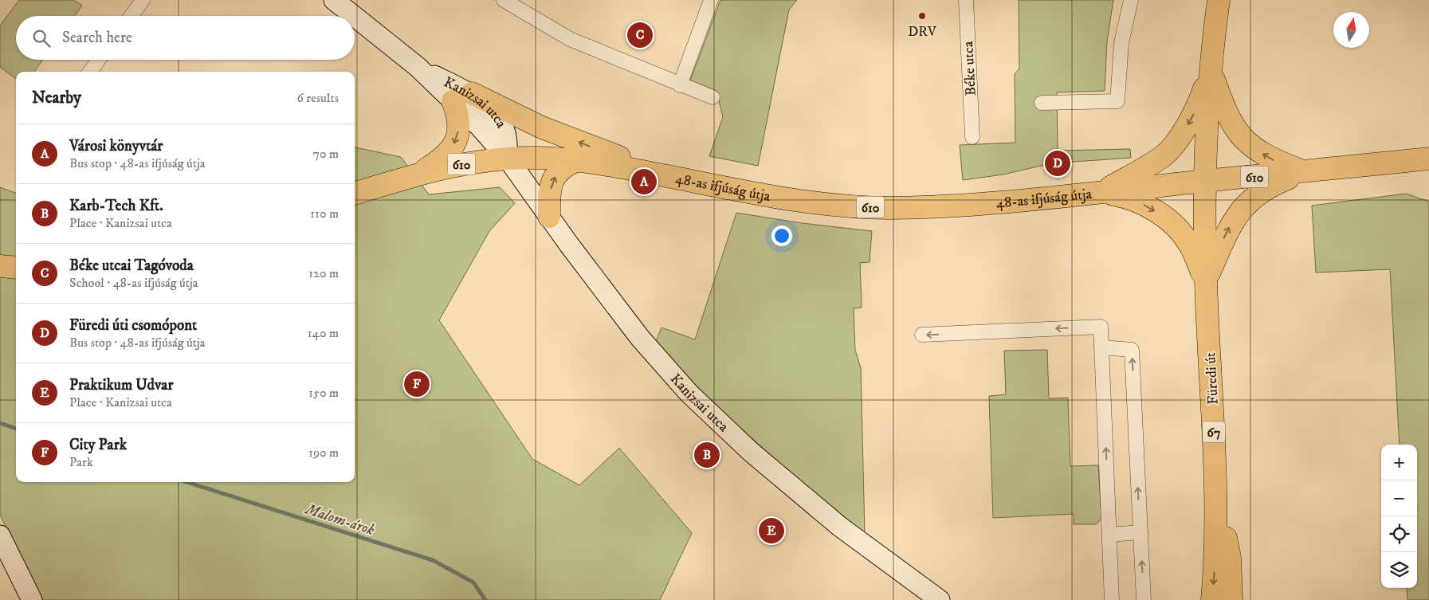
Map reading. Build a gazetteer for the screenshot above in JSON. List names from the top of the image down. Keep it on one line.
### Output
{"streets":{"main road":["610","48-as ifjúság útja","Füredi út","67"],"street":["Béke utca","Kanizsai utca"]},"crossings":[["Kanizsai utca","48-as ifjúság útja"],["610","48-as ifjúság útja"],["610","67"],["Füredi út","67"]],"water":["Malom-árok"],"places":["DRV"],"north":"top","page":{"search":"Search here","pins":["C","D","A","F","B","E"],"heading":["Nearby","6 results"],"list":[{"mark":"A","name":"Városi könyvtár","note":"Bus stop · 48-as ifjúság útja","value":"70 m"},{"mark":"B","name":"Karb-Tech Kft.","note":"Place · Kanizsai utca","value":"110 m"},{"mark":"C","name":"Béke utcai Tagóvoda","note":"School · 48-as ifjúság útja","value":"120 m"},{"mark":"D","name":"Füredi úti csomópont","note":"Bus stop · 48-as ifjúság útja","value":"140 m"},{"mark":"E","name":"Praktikum Udvar","note":"Place · Kanizsai utca","value":"150 m"},{"mark":"F","name":"City Park","note":"Park","value":"190 m"}],"map_buttons":["+","−"]}}
